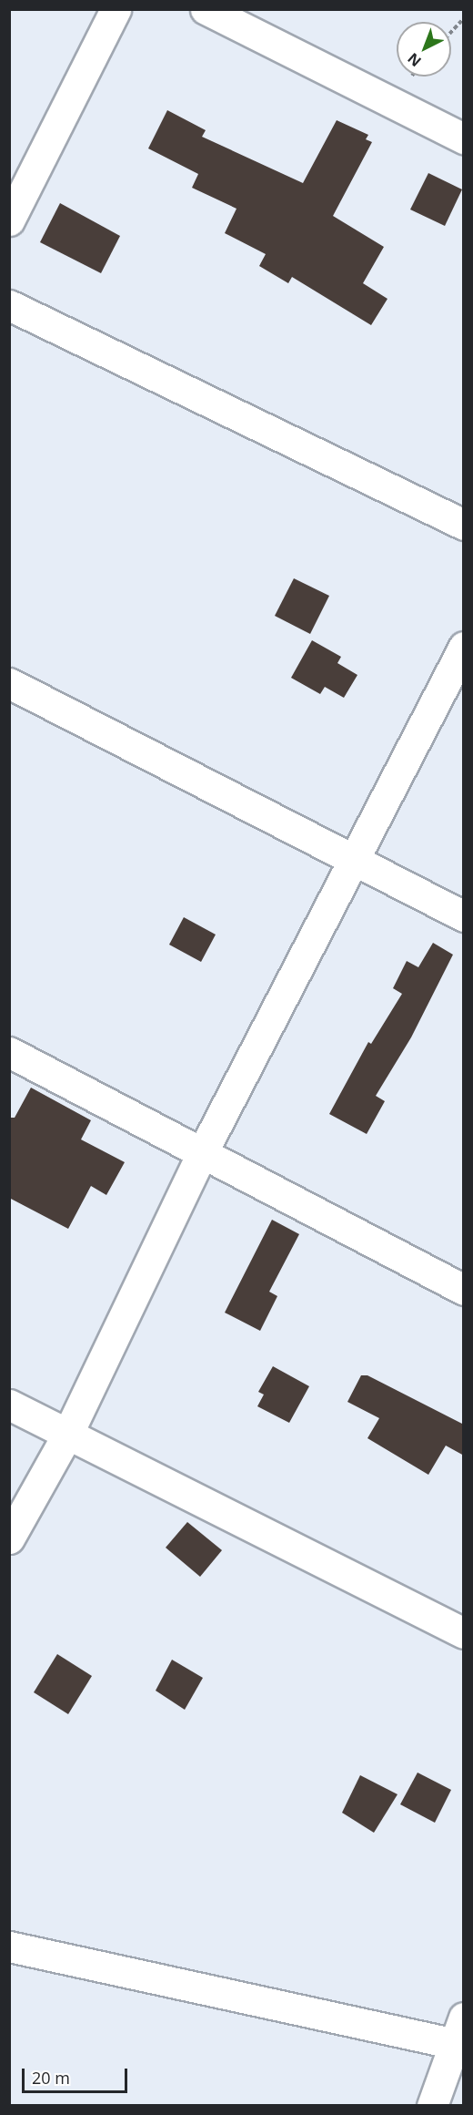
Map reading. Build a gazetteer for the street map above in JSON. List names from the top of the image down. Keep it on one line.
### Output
{"scale_bar":"20 m","north":"bottom left"}
